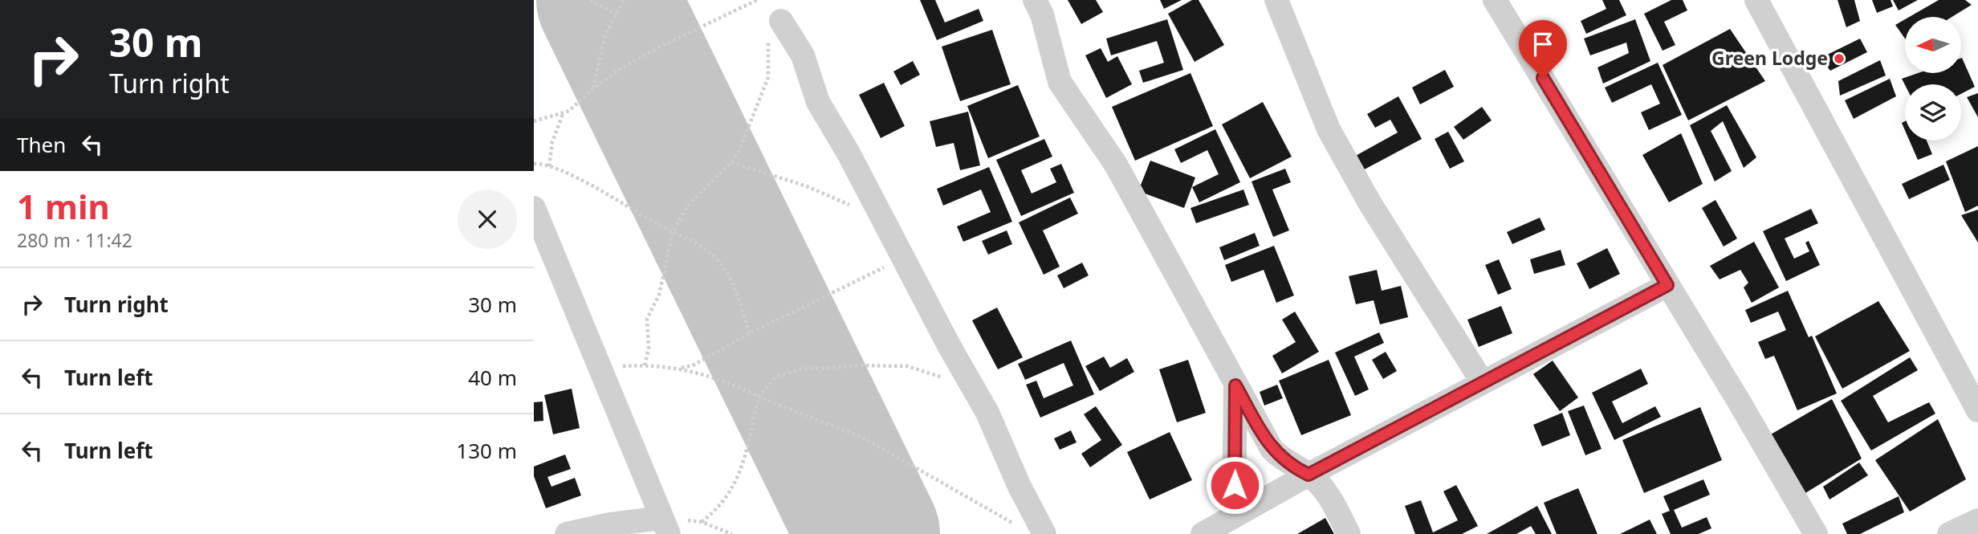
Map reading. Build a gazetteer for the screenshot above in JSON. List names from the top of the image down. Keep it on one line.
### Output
{"places":["Green Lodge"],"north":"left","page":{"turn":["30 m","Turn right"],"then":"Then","heading":["1 min","280 m · 11:42"],"list":[{"name":"Turn right","value":"30 m"},{"name":"Turn left","value":"40 m"},{"name":"Turn left","value":"130 m"}]}}
